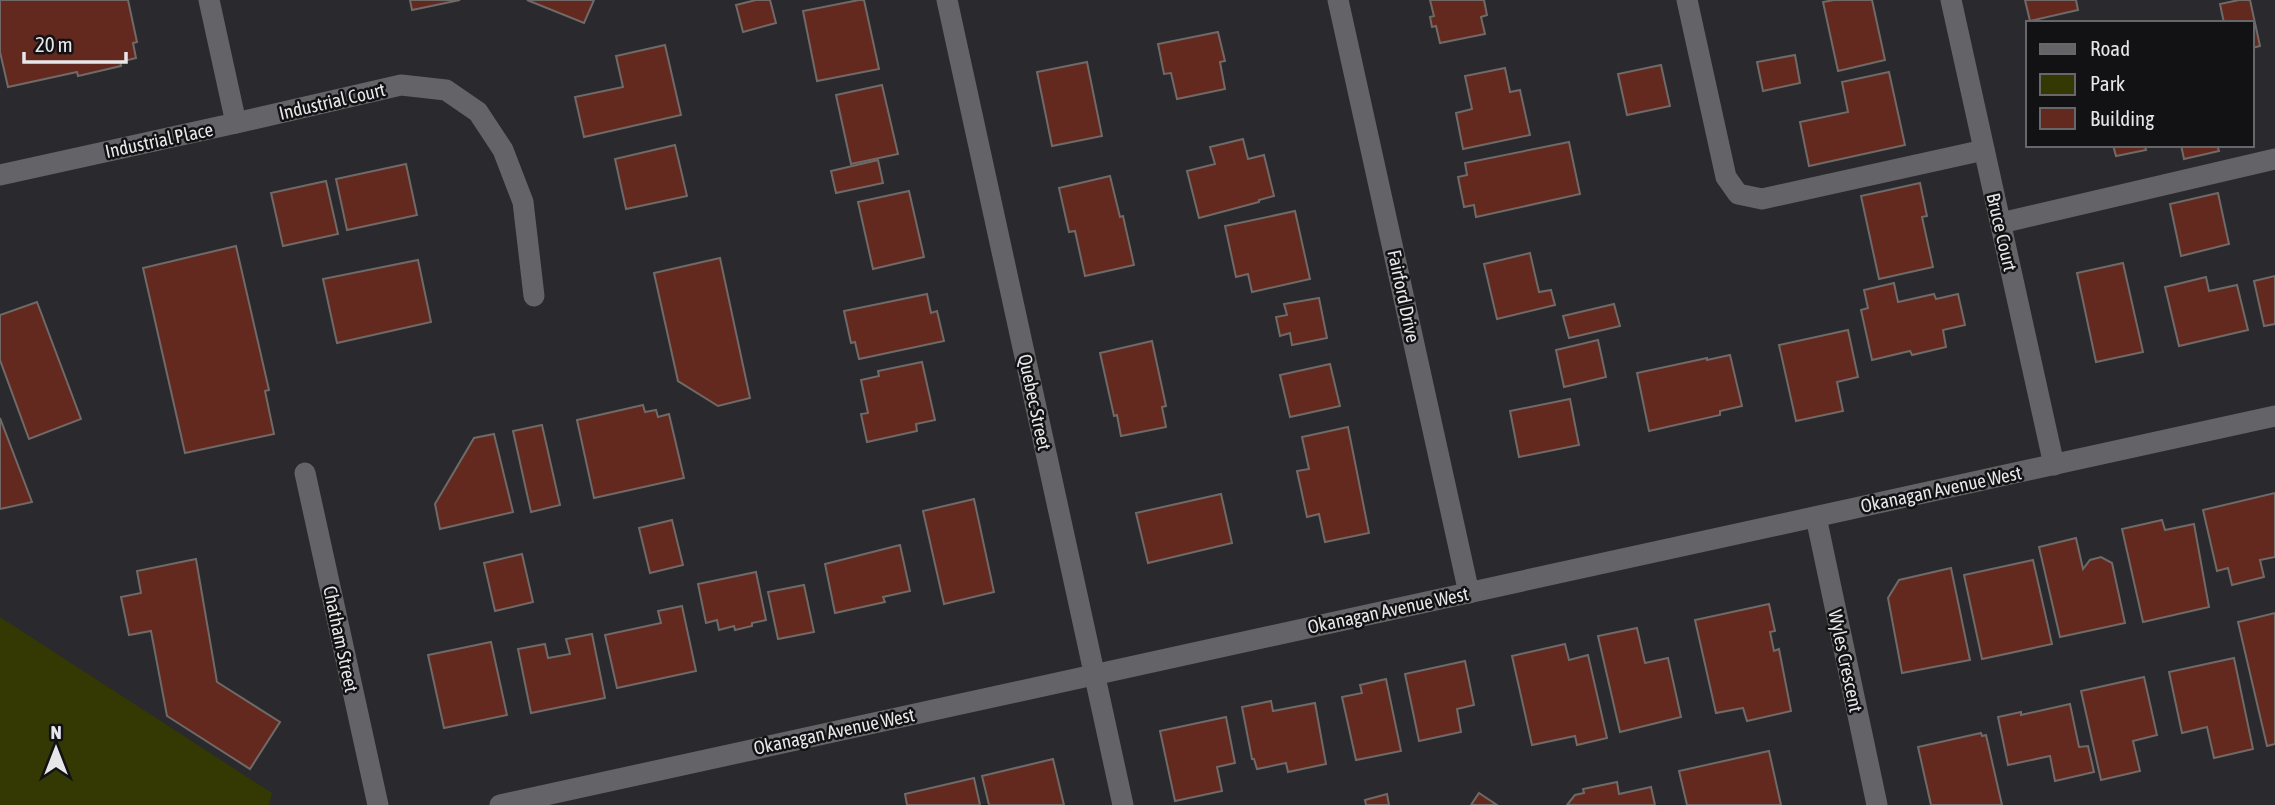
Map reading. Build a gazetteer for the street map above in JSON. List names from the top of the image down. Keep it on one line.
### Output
{"streets":{"street":["Industrial Court","Industrial Place","Bruce Court","Fairford Drive","Quebec Street","Okanagan Avenue West","Chatham Street","Wyles Crescent"]},"crossings":[["Industrial Court","Industrial Place"],["Bruce Court","Okanagan Avenue West"],["Fairford Drive","Okanagan Avenue West"],["Quebec Street","Okanagan Avenue West"],["Okanagan Avenue West","Wyles Crescent"]],"legend":["Road","Park","Building"],"scale_bar":"20 m","north":"top"}
